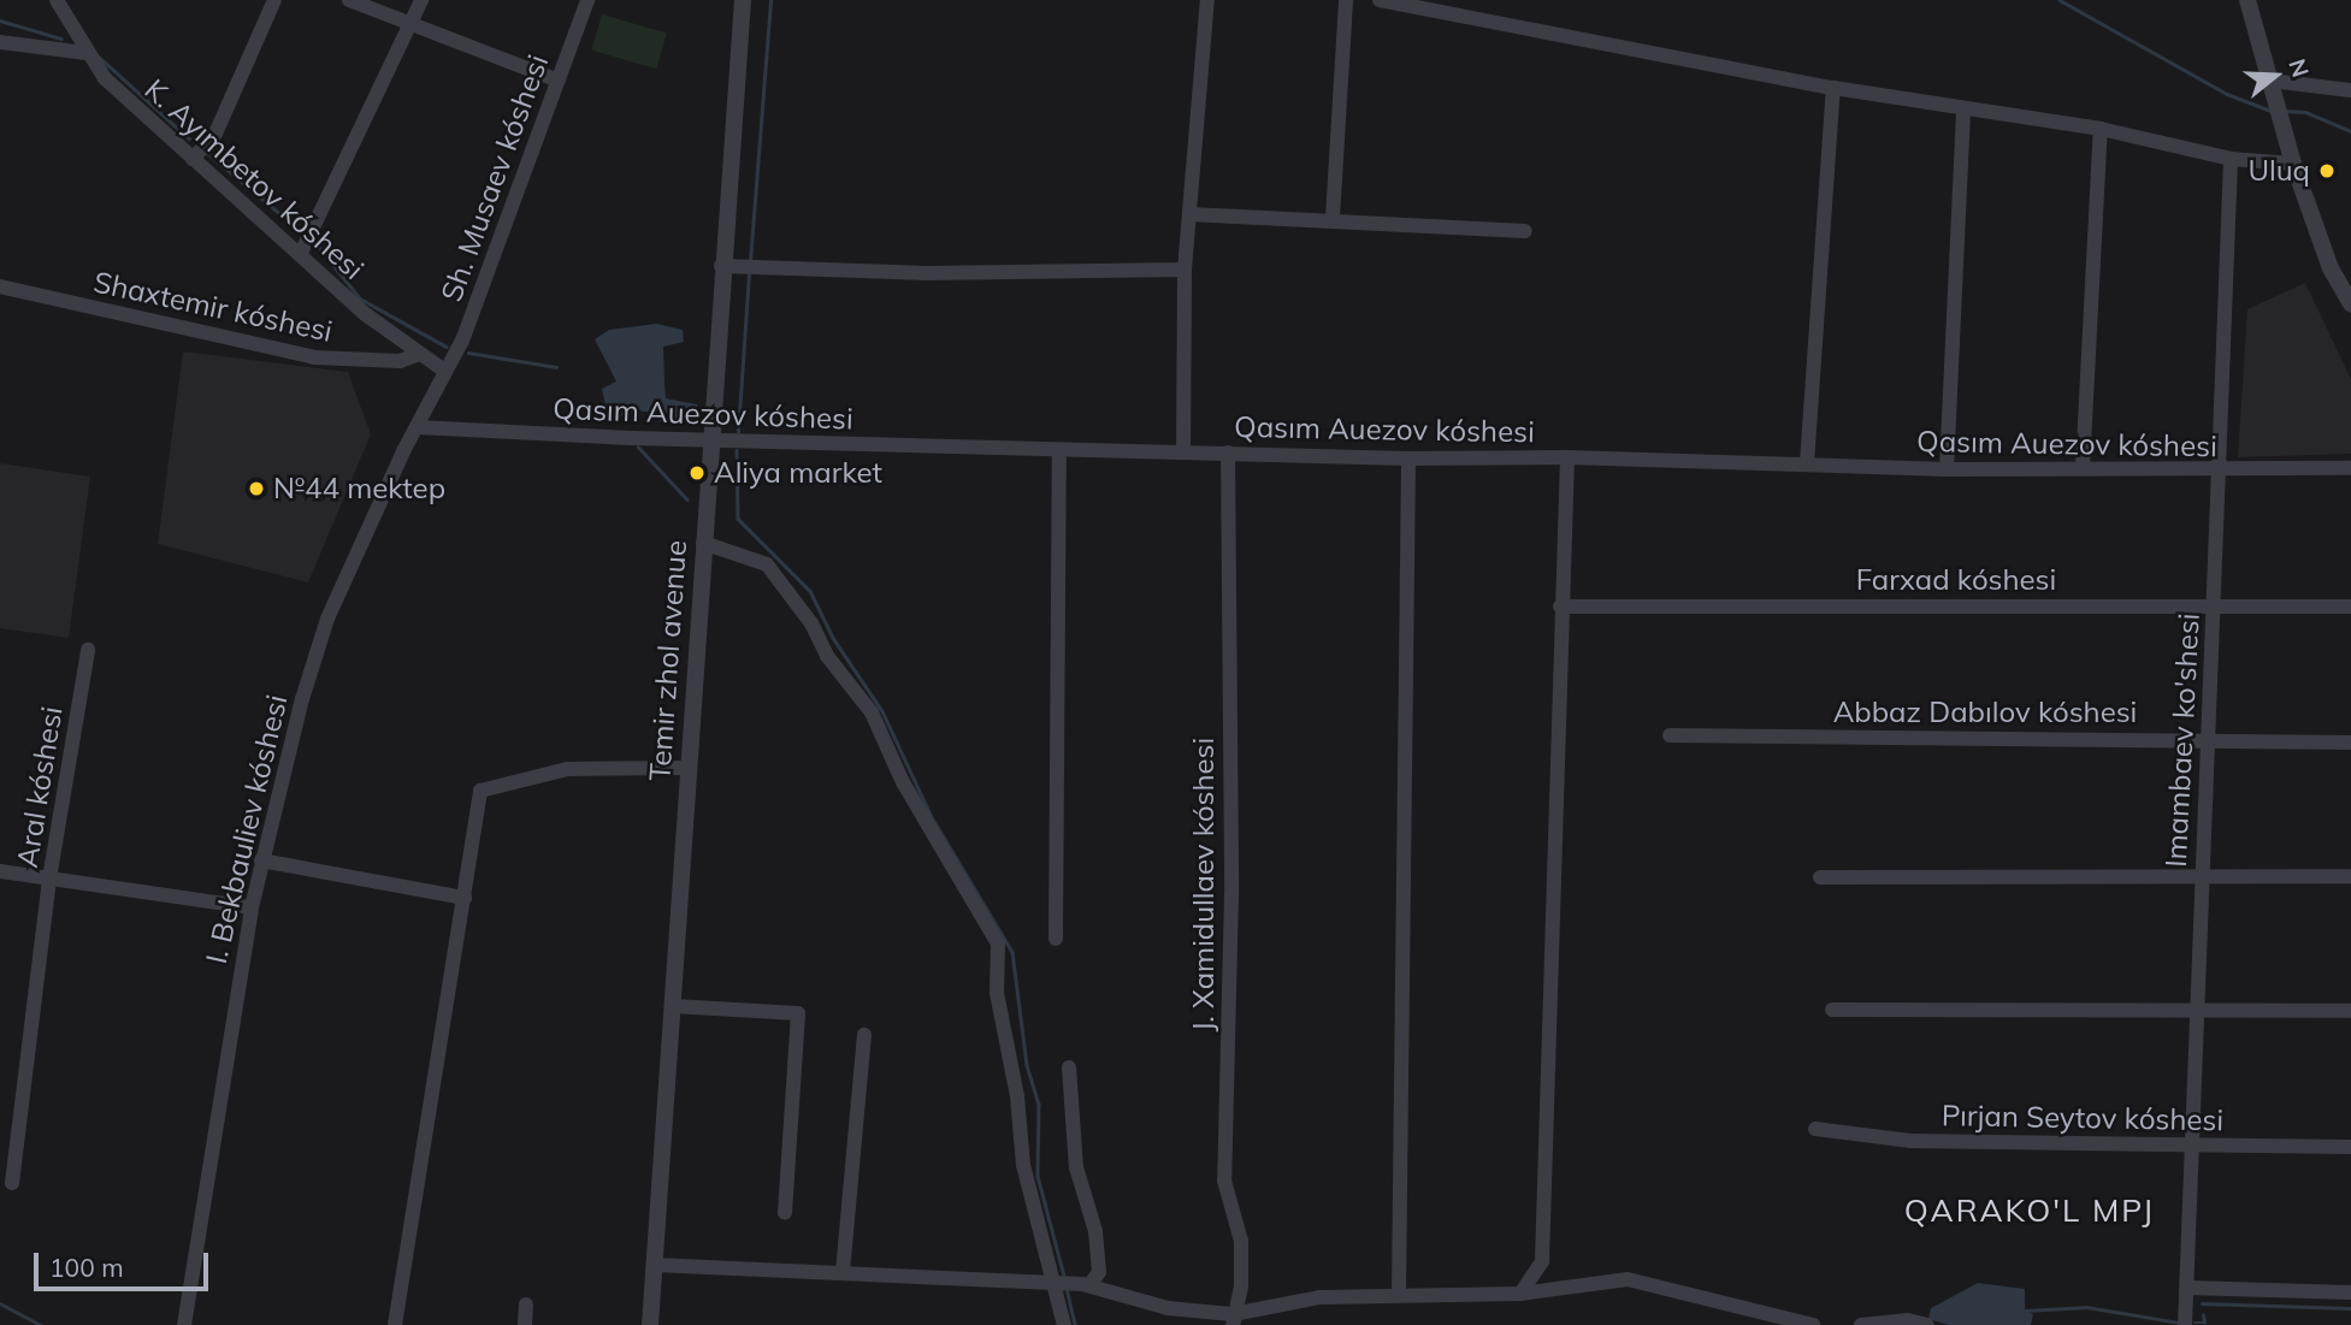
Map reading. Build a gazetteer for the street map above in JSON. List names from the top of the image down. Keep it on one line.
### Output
{"streets":{"street":["Sh. Musaev kóshesi","K. Ayımbetov kóshesi","Shaxtemir kóshesi","Qasım Auezov kóshesi","Farxad kóshesi","Temir zhol avenue","Abbaz Dabılov kóshesi","Imambaev ko'shesi","Aral kóshesi","I. Bekbauliev kóshesi","J. Xamidullaev kóshesi","Pırjan Seytov kóshesi"]},"crossings":[["Sh. Musaev kóshesi","K. Ayımbetov kóshesi"],["Sh. Musaev kóshesi","I. Bekbauliev kóshesi"],["K. Ayımbetov kóshesi","Shaxtemir kóshesi"],["K. Ayımbetov kóshesi","I. Bekbauliev kóshesi"],["Qasım Auezov kóshesi","Temir zhol avenue"],["Qasım Auezov kóshesi","Imambaev ko'shesi"],["Qasım Auezov kóshesi","I. Bekbauliev kóshesi"],["Qasım Auezov kóshesi","J. Xamidullaev kóshesi"],["Farxad kóshesi","Imambaev ko'shesi"],["Abbaz Dabılov kóshesi","Imambaev ko'shesi"],["Imambaev ko'shesi","Pırjan Seytov kóshesi"]],"districts":["QARAKO'L MPJ"],"places":["Uluq","Aliya market","№44 mektep"],"scale_bar":"100 m","north":"right"}
